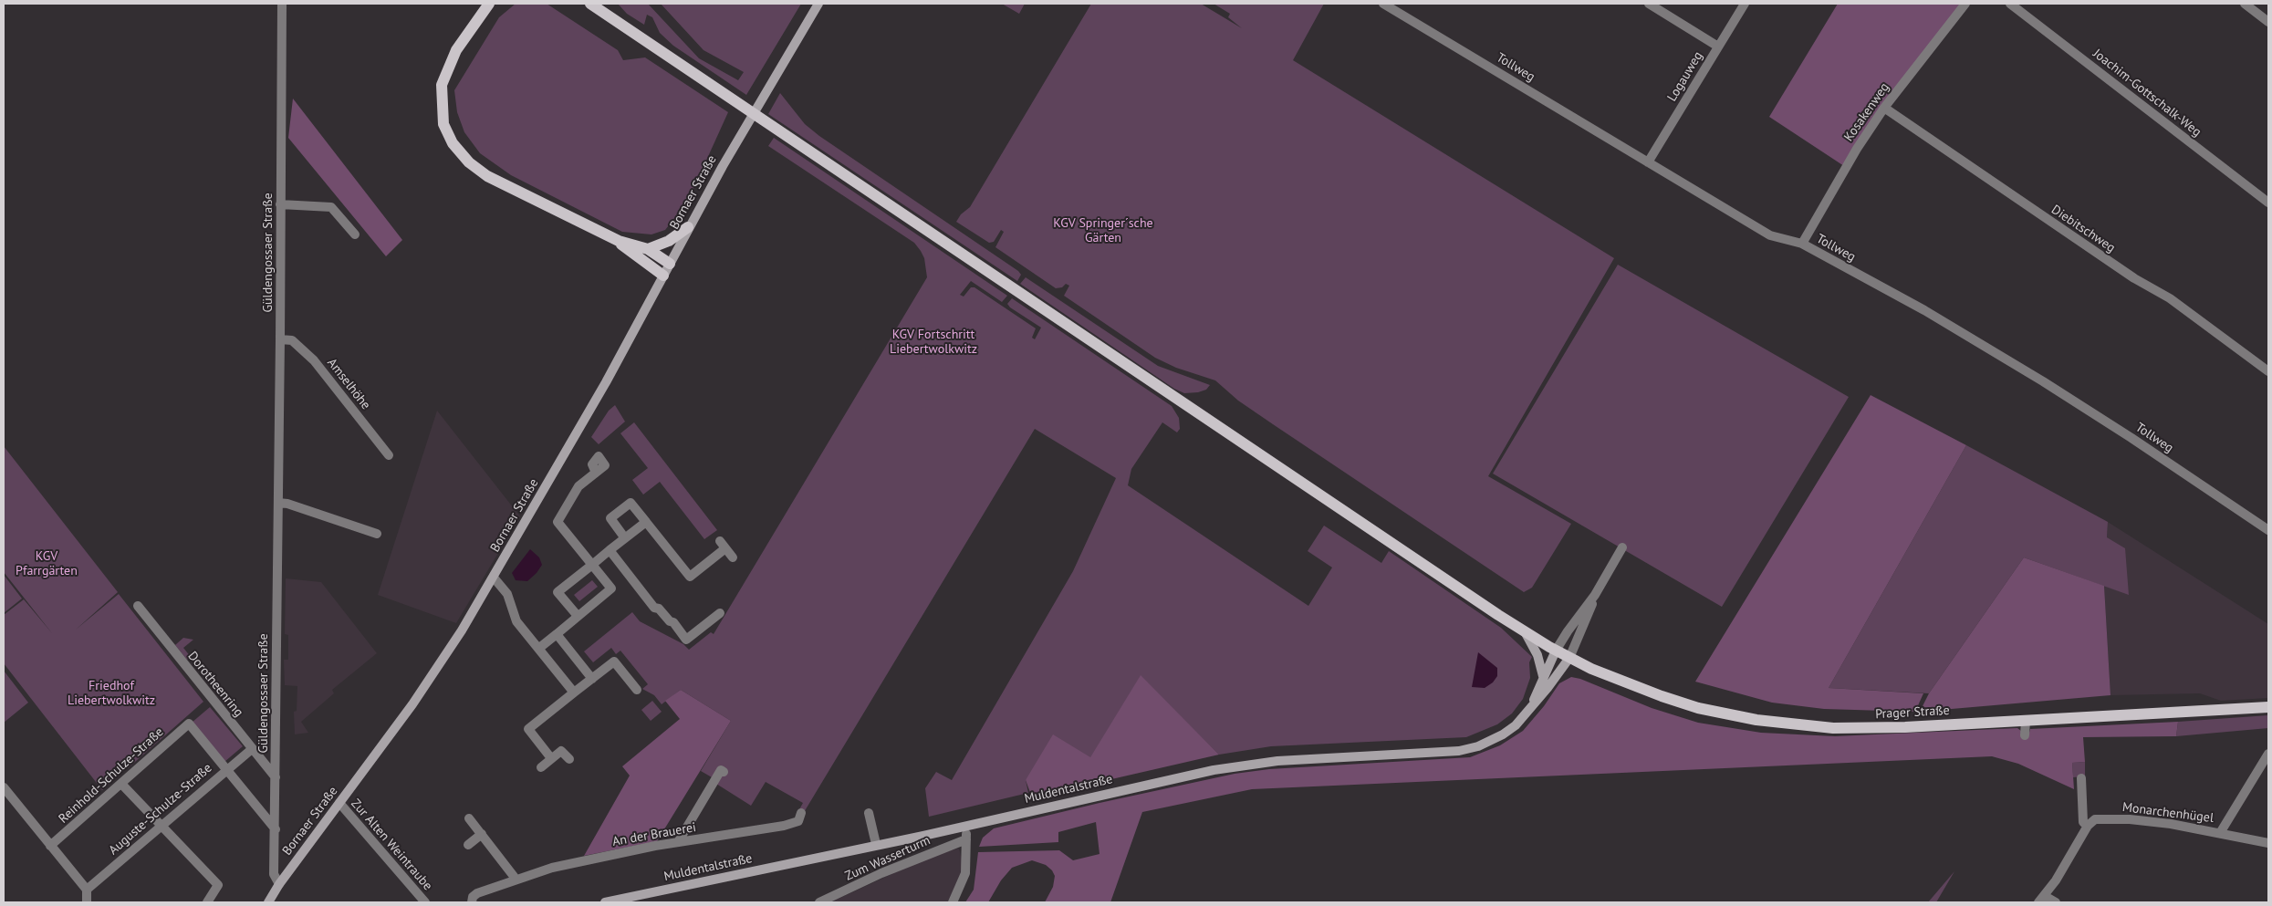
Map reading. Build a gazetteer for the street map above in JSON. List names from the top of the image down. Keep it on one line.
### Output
{"streets":{"main road":["Bornaer Straße","Prager Straße","Muldentalstraße"],"street":["Tollweg","Logauweg","Joachim-Gottschalk-Weg","Kosakenweg","Diebitschweg","Güldengossaer Straße","Amselhöhe","Dorotheenring","Reinhold-Schulze-Straße","Auguste-Schulze-Straße","Monarchenhügel","An der Brauerei","Zur Alten Weintraube","Zum Wasserturm"]},"crossings":[["Tollweg","Logauweg"],["Tollweg","Kosakenweg"],["Kosakenweg","Diebitschweg"],["Bornaer Straße","Güldengossaer Straße"],["Bornaer Straße","Zur Alten Weintraube"],["Güldengossaer Straße","Amselhöhe"],["Güldengossaer Straße","Dorotheenring"],["Dorotheenring","Auguste-Schulze-Straße"],["Prager Straße","Muldentalstraße"],["Reinhold-Schulze-Straße","Auguste-Schulze-Straße"]],"parks":["KGV Springer´sche Gärten","KGV Fortschritt Liebertwolkwitz","KGV Pfarrgärten","Friedhof Liebertwolkwitz"]}
